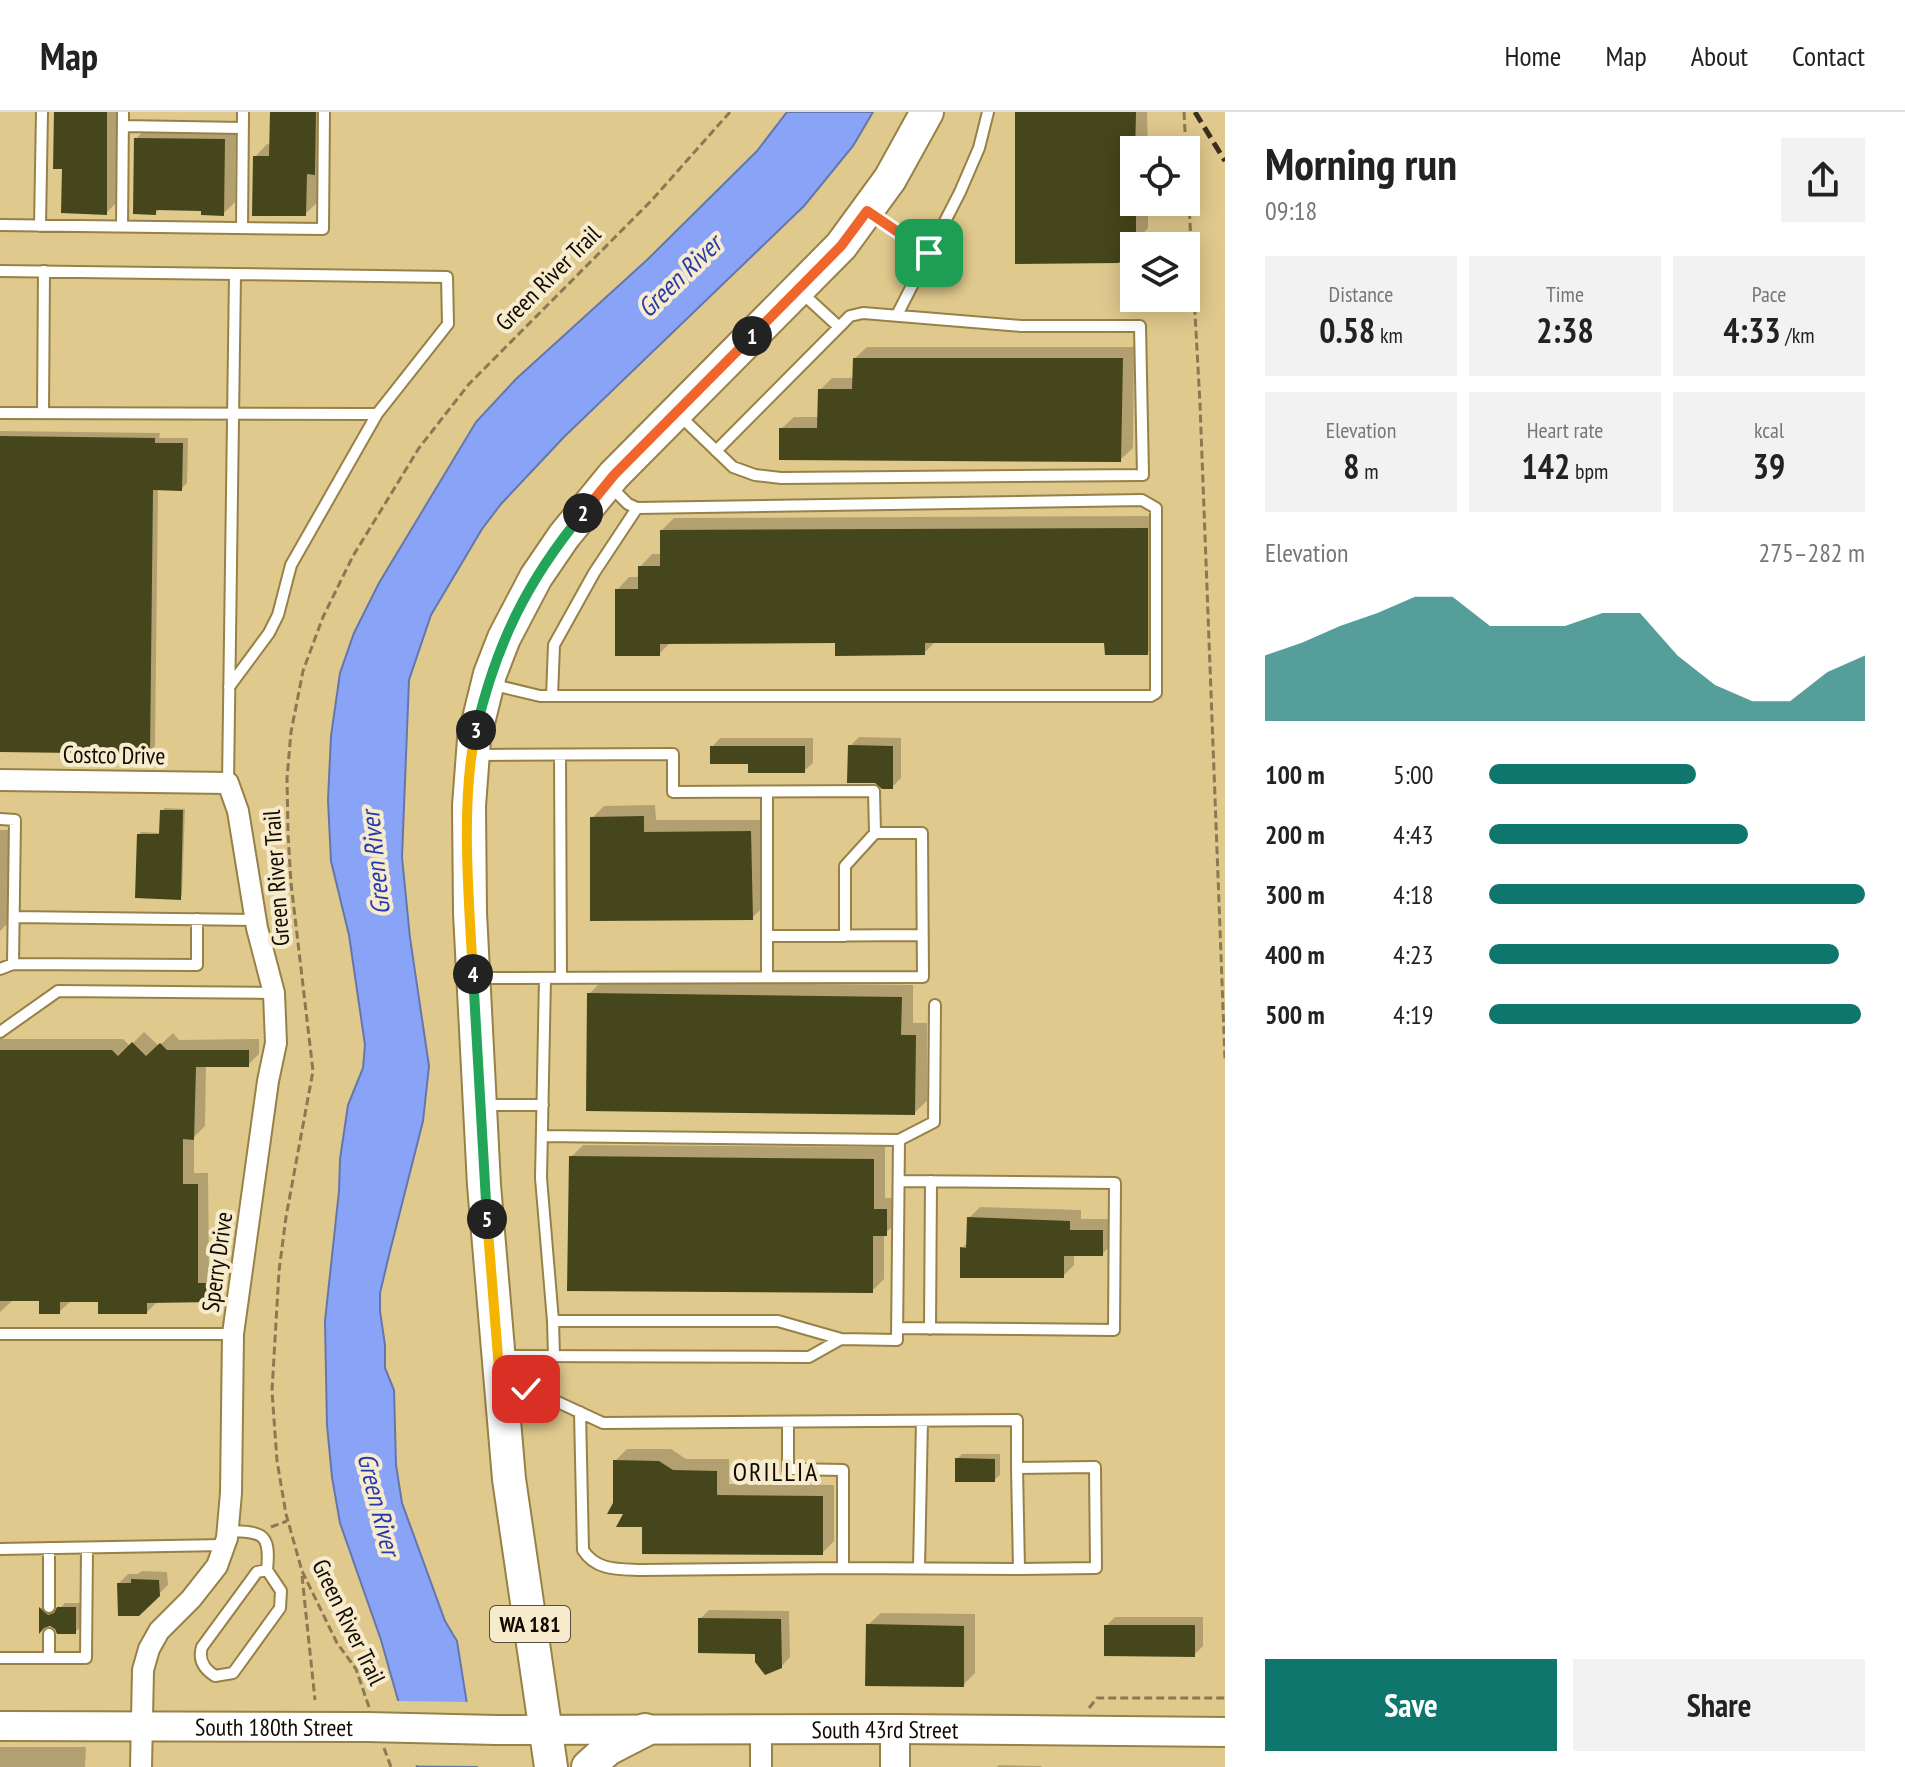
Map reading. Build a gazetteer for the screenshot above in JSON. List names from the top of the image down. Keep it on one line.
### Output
{"streets":{"main road":["WA 181","South 180th Street","South 43rd Street"],"street":["Costco Drive","Sperry Drive"],"path":["Green River Trail"]},"crossings":[["Green River Trail","South 180th Street"],["Costco Drive","Sperry Drive"],["Sperry Drive","South 180th Street"],["WA 181","South 180th Street"],["WA 181","South 43rd Street"],["South 180th Street","South 43rd Street"]],"districts":["ORILLIA"],"water":["Green River"],"page":{"header":"Map","nav":["Home","Map","About","Contact"],"heading":["Morning run","09:18"],"stats":[["Distance","0.58 km"],["Time","2:38"],["Pace","4:33 /km"],["Elevation","8 m"],["Heart rate","142 bpm"],["kcal","39"]],"pins":["1","2","3","4","5"],"chart":["Elevation","275–282 m"],"list":[{"name":"100 m","note":"5:00"},{"name":"200 m","note":"4:43"},{"name":"300 m","note":"4:18"},{"name":"400 m","note":"4:23"},{"name":"500 m","note":"4:19"}],"buttons":["Save","Share"]}}
